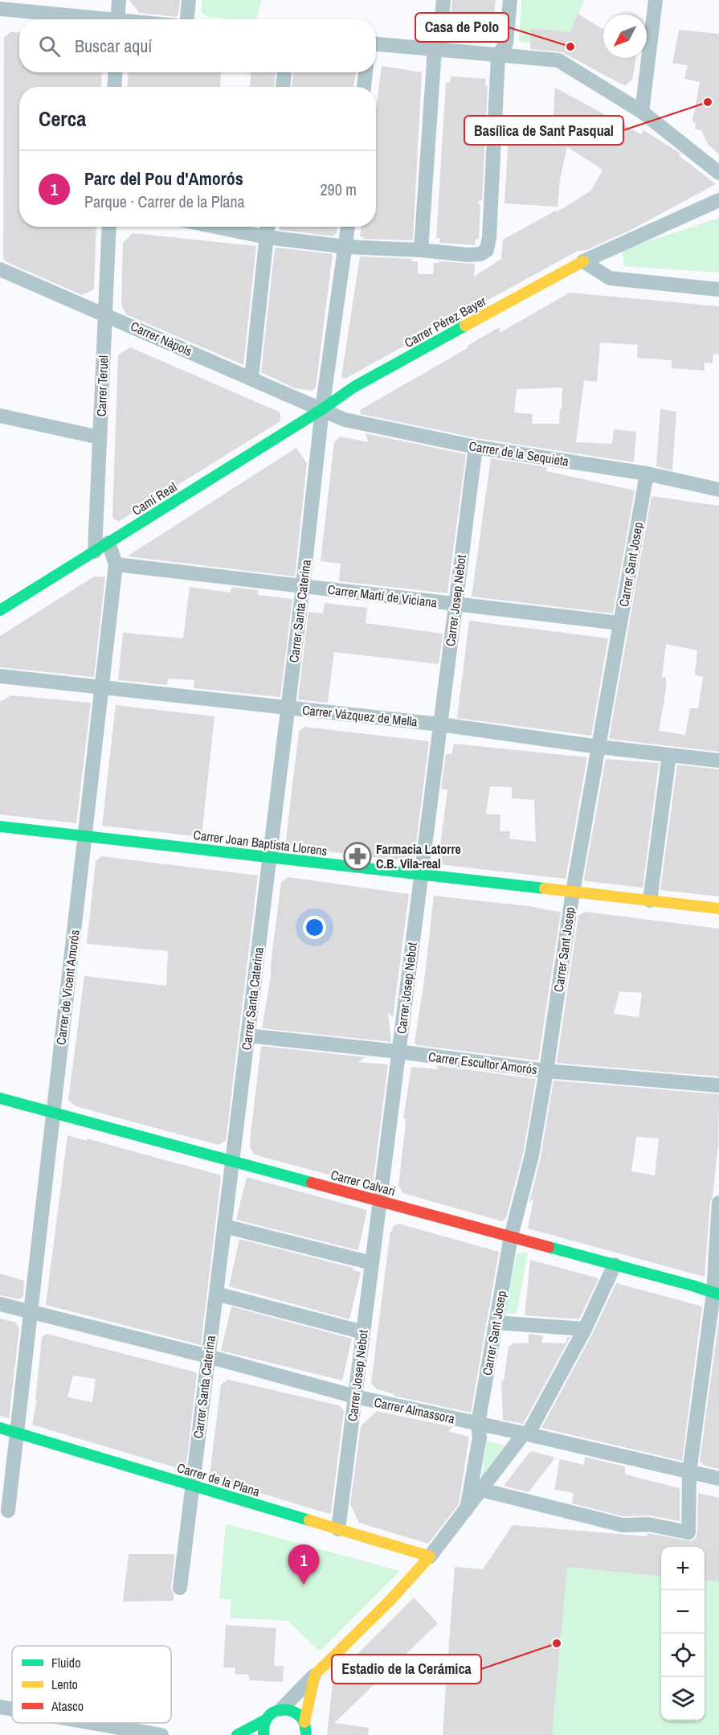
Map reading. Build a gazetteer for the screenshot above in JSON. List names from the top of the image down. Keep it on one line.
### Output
{"streets":{"street":["Carrer Pérez Bayer","Carrer Nàpols","Carrer Teruel","Carrer de la Sequieta","Camí Real","Carrer Sant Josep","Carrer Martí de Viciana","Carrer Josep Nebot","Carrer Santa Caterina","Carrer Vázquez de Mella","Carrer Joan Baptista Llorens","Carrer de Vicent Amorós","Carrer Escultor Amorós","Carrer Calvari","Carrer Almassora","Carrer de la Plana"]},"crossings":[["Carrer Pérez Bayer","Carrer Nàpols"],["Carrer Pérez Bayer","Carrer de la Sequieta"],["Carrer Pérez Bayer","Camí Real"],["Carrer Pérez Bayer","Carrer Santa Caterina"],["Carrer Nàpols","Carrer Teruel"],["Carrer Nàpols","Carrer de la Sequieta"],["Carrer Nàpols","Camí Real"],["Carrer Nàpols","Carrer Santa Caterina"],["Carrer Teruel","Camí Real"],["Carrer de la Sequieta","Camí Real"],["Carrer de la Sequieta","Carrer Sant Josep"],["Carrer de la Sequieta","Carrer Josep Nebot"],["Carrer de la Sequieta","Carrer Santa Caterina"],["Camí Real","Carrer Santa Caterina"],["Camí Real","Carrer de Vicent Amorós"],["Carrer Sant Josep","Carrer Martí de Viciana"],["Carrer Sant Josep","Carrer Vázquez de Mella"],["Carrer Sant Josep","Carrer Joan Baptista Llorens"],["Carrer Sant Josep","Carrer Escultor Amorós"],["Carrer Sant Josep","Carrer Calvari"],["Carrer Sant Josep","Carrer Almassora"],["Carrer Martí de Viciana","Carrer Josep Nebot"],["Carrer Martí de Viciana","Carrer Santa Caterina"],["Carrer Martí de Viciana","Carrer de Vicent Amorós"],["Carrer Josep Nebot","Carrer Vázquez de Mella"],["Carrer Josep Nebot","Carrer Joan Baptista Llorens"],["Carrer Josep Nebot","Carrer Escultor Amorós"],["Carrer Josep Nebot","Carrer Calvari"],["Carrer Josep Nebot","Carrer Almassora"],["Carrer Josep Nebot","Carrer de la Plana"],["Carrer Santa Caterina","Carrer Vázquez de Mella"],["Carrer Santa Caterina","Carrer Joan Baptista Llorens"],["Carrer Santa Caterina","Carrer Escultor Amorós"],["Carrer Santa Caterina","Carrer Calvari"],["Carrer Santa Caterina","Carrer Almassora"],["Carrer Santa Caterina","Carrer de la Plana"],["Carrer Vázquez de Mella","Carrer de Vicent Amorós"],["Carrer Joan Baptista Llorens","Carrer de Vicent Amorós"],["Carrer de Vicent Amorós","Carrer Calvari"],["Carrer de Vicent Amorós","Carrer Almassora"],["Carrer de Vicent Amorós","Carrer de la Plana"]],"places":{"other":["Casa de Polo","Basílica de Sant Pasqual","Estadio de la Cerámica"],"pharmacy":["Farmacia Latorre C.B. Vila-real"]},"legend":["Fluido","Lento","Atasco"],"north":"bottom left","page":{"search":"Buscar aquí","heading":"Cerca","list":[{"mark":"1","name":"Parc del Pou d'Amorós","note":"Parque · Carrer de la Plana","value":"290 m"}],"pins":"1","map_buttons":["+","−"]}}
